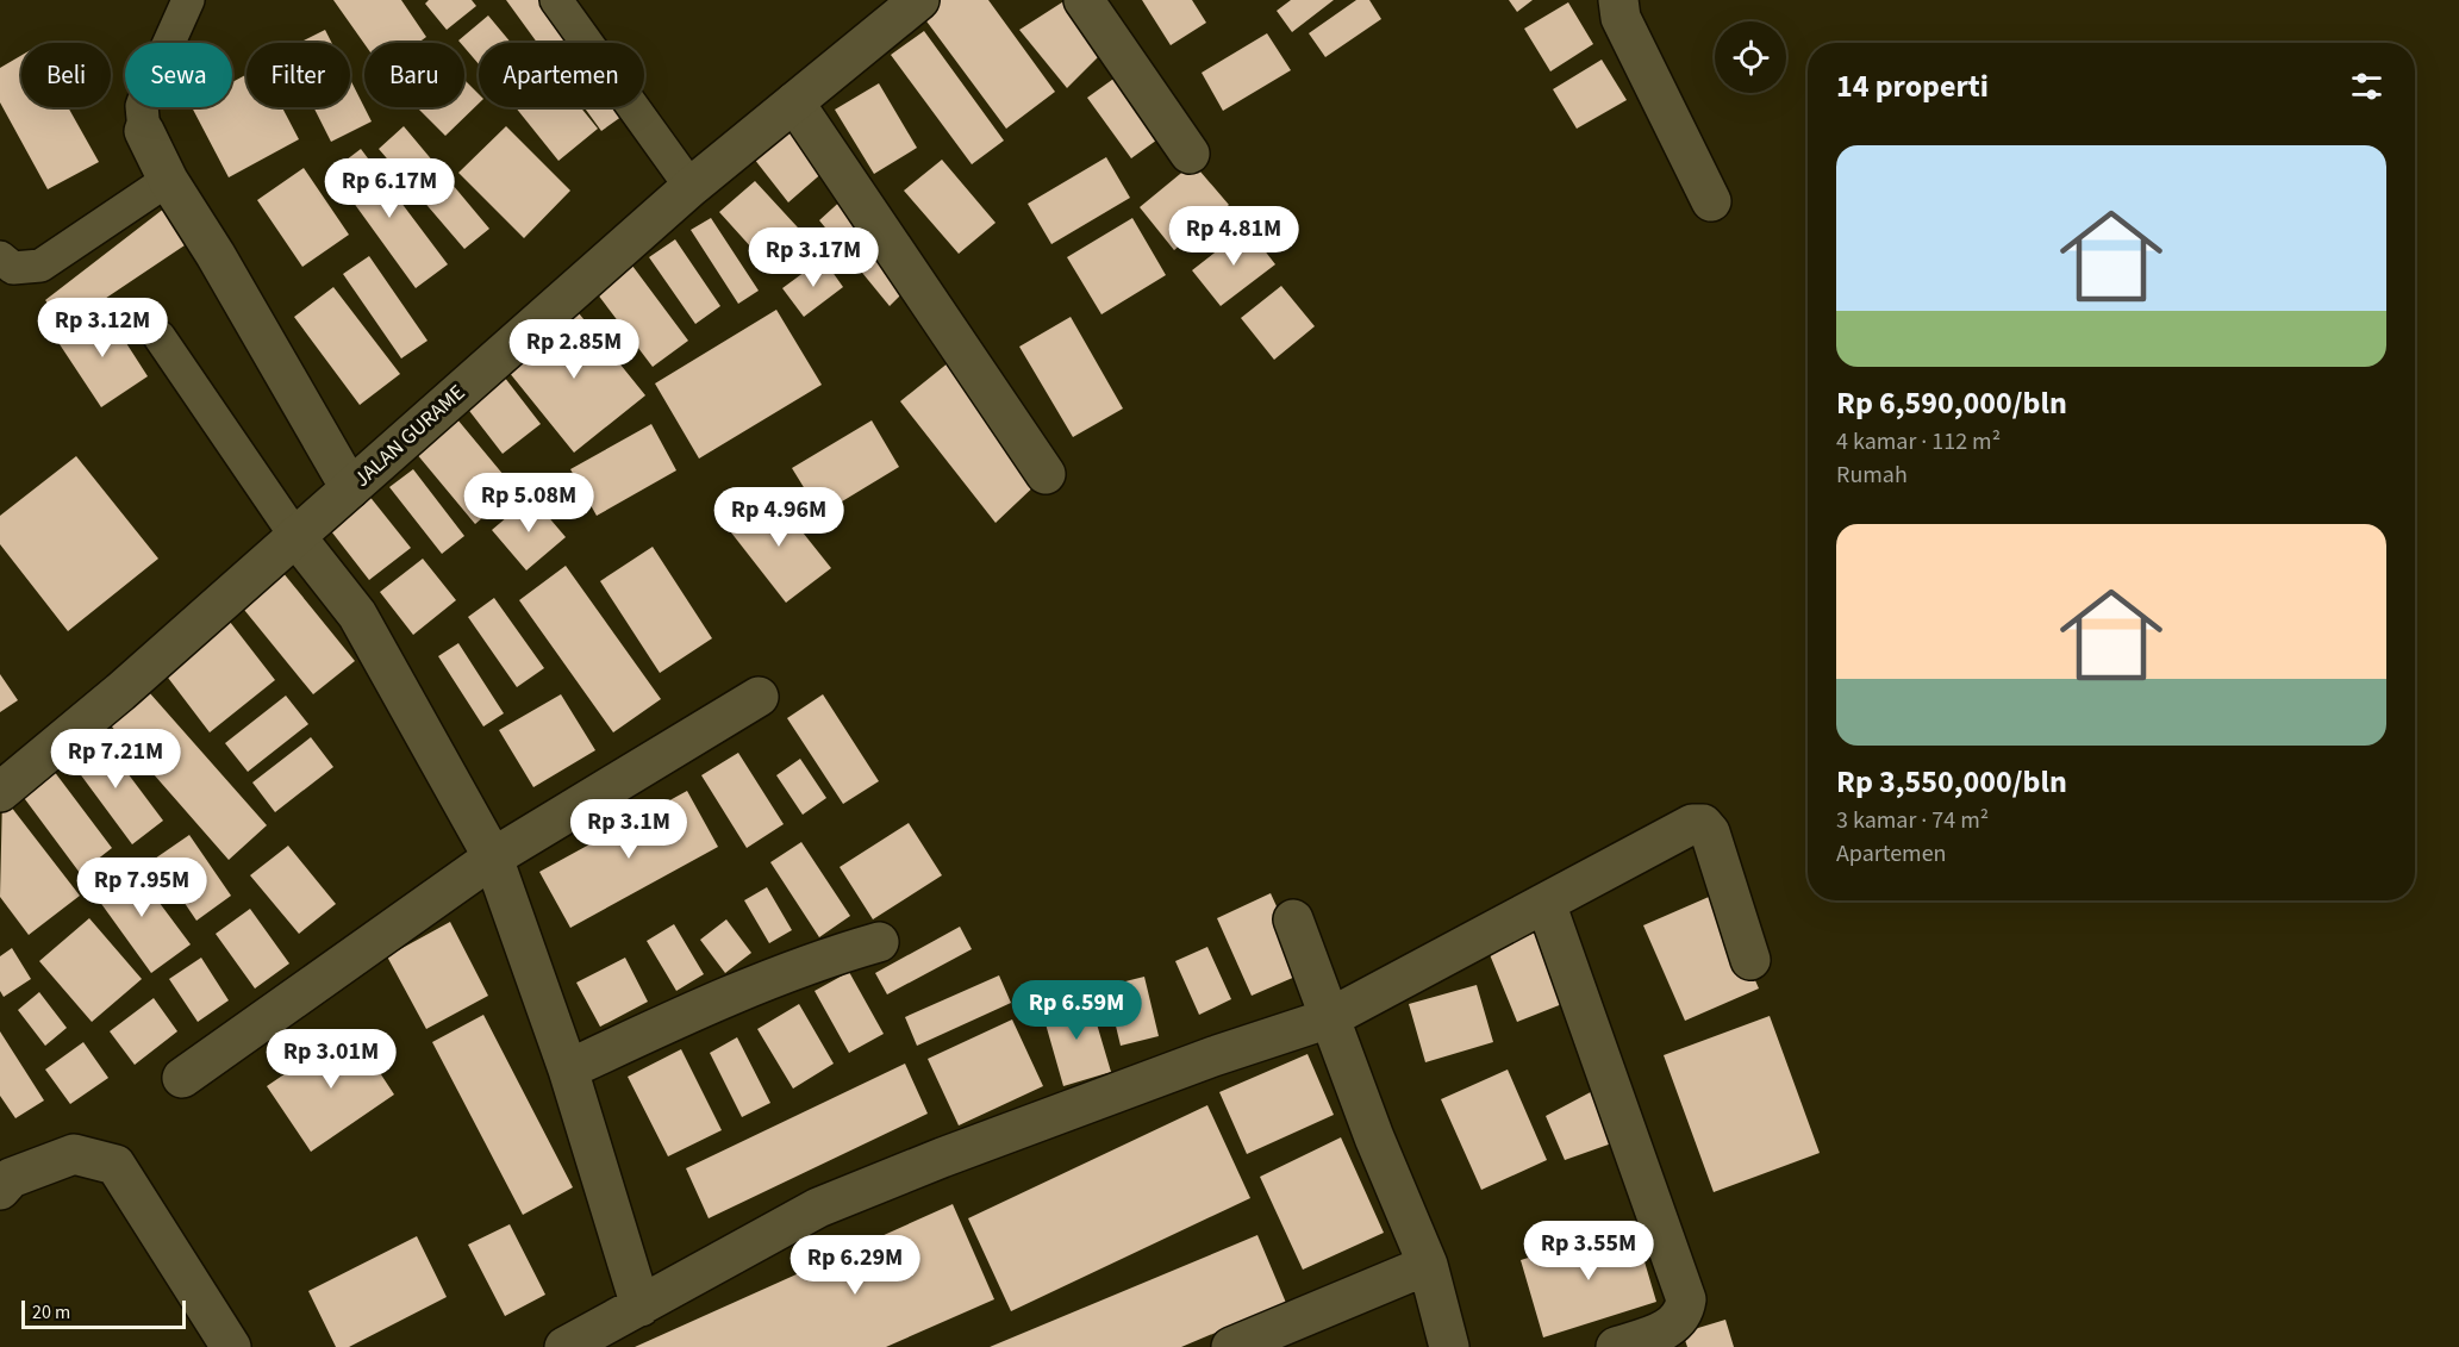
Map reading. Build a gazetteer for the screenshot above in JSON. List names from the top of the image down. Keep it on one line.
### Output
{"streets":{"street":["JALAN GURAME"]},"scale_bar":"20 m","page":{"chip":["Beli","Sewa","Filter","Baru","Apartemen"],"heading":"14 properti","list":[{"name":"Rp 6,590,000/bln","note":"4 kamar · 112 m² · Rumah"},{"name":"Rp 3,550,000/bln","note":"3 kamar · 74 m² · Apartemen"}],"price":["Rp 6.17M","Rp 4.81M","Rp 3.17M","Rp 3.12M","Rp 2.85M","Rp 5.08M","Rp 4.96M","Rp 7.21M","Rp 3.1M","Rp 7.95M","Rp 6.59M","Rp 3.01M","Rp 3.55M","Rp 6.29M"],"scale":"20 m"}}
